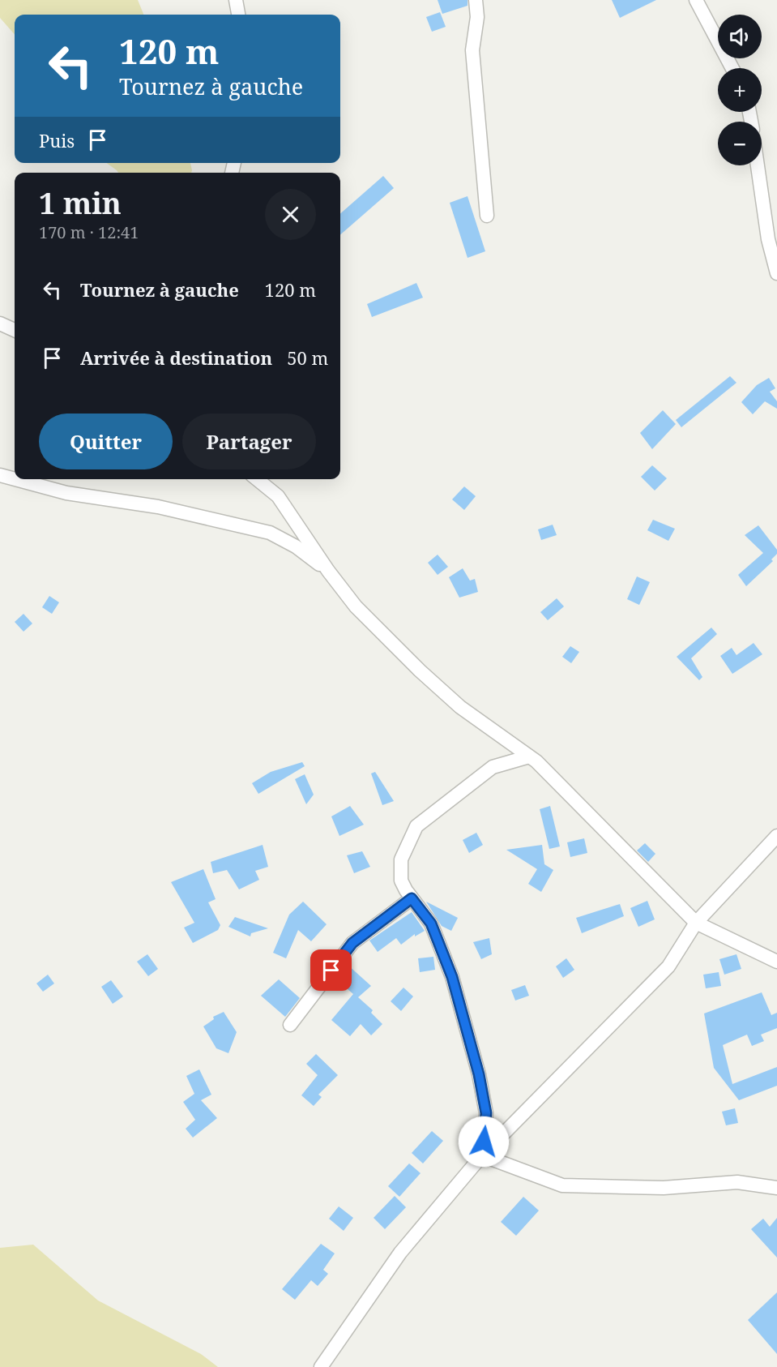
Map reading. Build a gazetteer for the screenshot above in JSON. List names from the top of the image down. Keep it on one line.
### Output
{"page":{"map_buttons":["+","−"],"turn":["120 m","Tournez à gauche"],"then":"Puis","heading":["1 min","170 m · 12:41"],"list":[{"name":"Tournez à gauche","value":"120 m"},{"name":"Arrivée à destination","value":"50 m"}],"buttons":["Quitter","Partager"]}}
